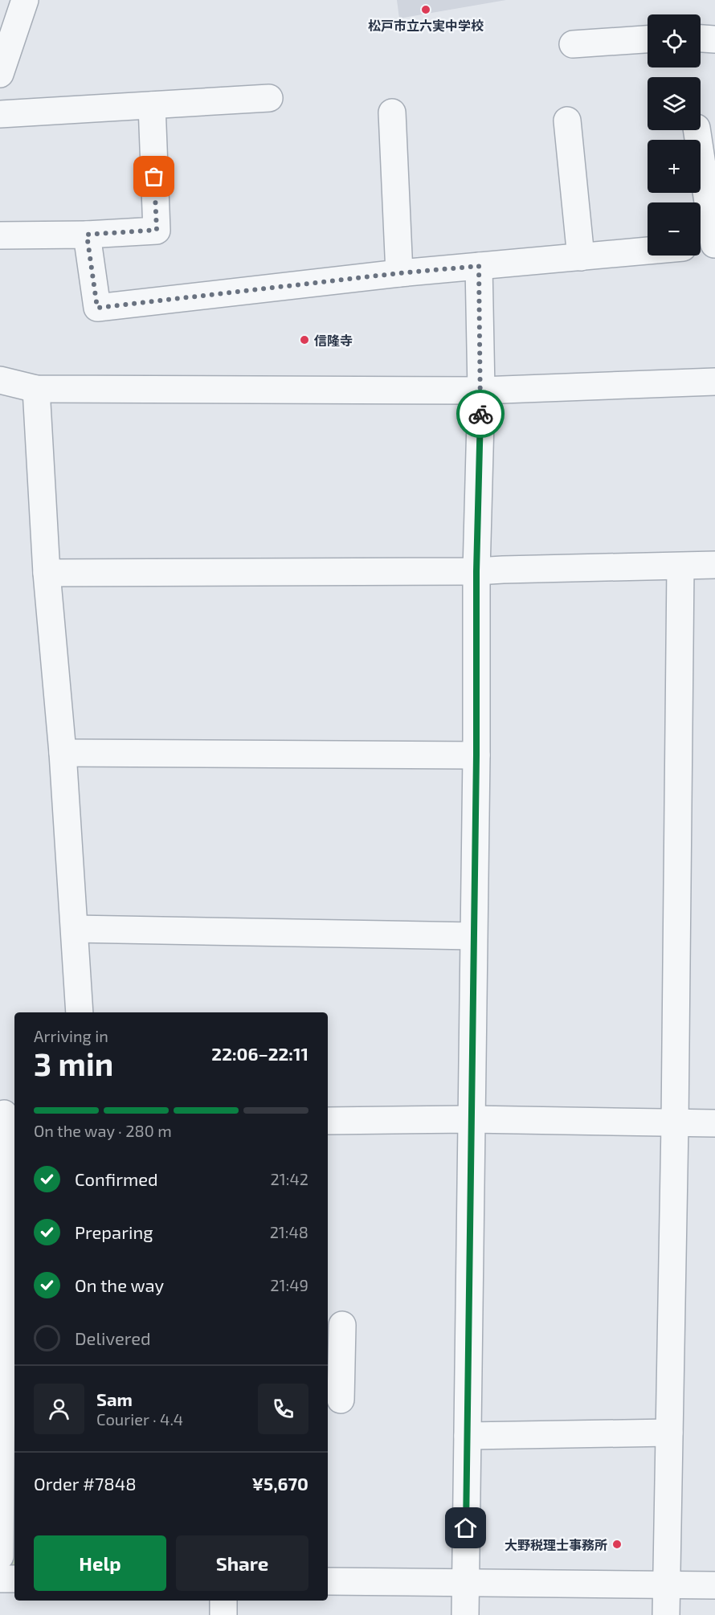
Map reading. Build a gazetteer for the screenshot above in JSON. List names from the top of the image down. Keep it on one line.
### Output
{"places":["松戸市立六実中学校","信隆寺","大野税理士事務所"],"page":{"map_buttons":["+","−"],"heading":["3 min","Arriving in","22:06–22:11"],"panel":["Sam","Courier · 4.4","Order #7848","¥5,670"],"bar":"On the way · 280 m","list":[["Confirmed","21:42"],["Preparing","21:48"],["On the way","21:49"],"Delivered"],"buttons":["Help","Share"]}}
